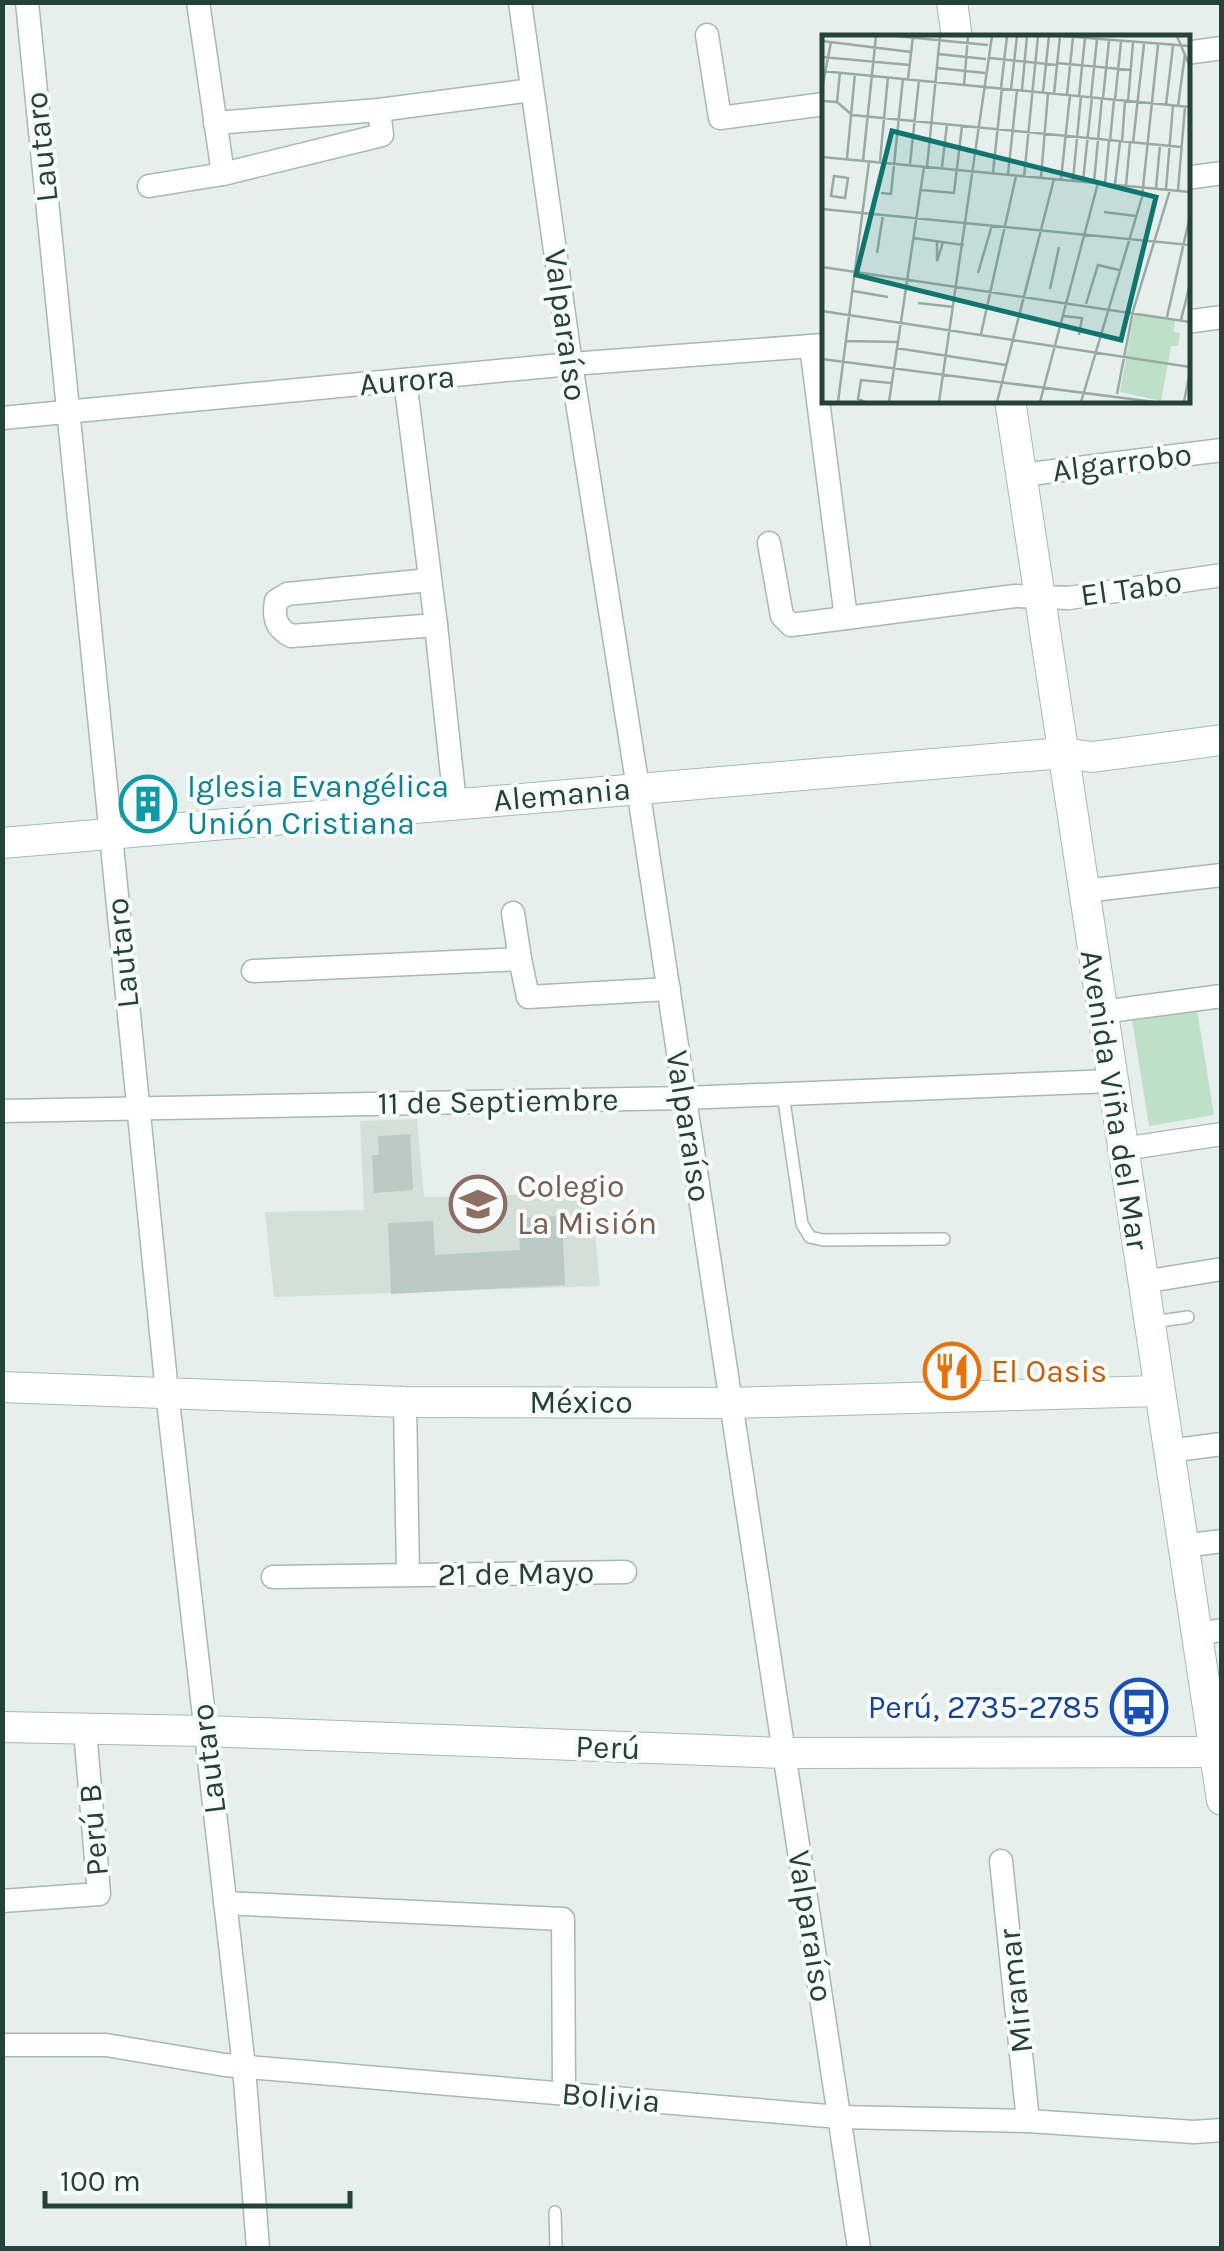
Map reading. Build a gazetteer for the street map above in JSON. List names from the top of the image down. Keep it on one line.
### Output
{"streets":{"main road":["Alemania","Avenida Viña del Mar","México","Perú"],"street":["Lautaro","Valparaíso","Aurora","Algarrobo","El Tabo","11 de Septiembre","21 de Mayo","Perú B","Miramar","Bolivia"]},"crossings":[["Lautaro","Aurora"],["Lautaro","Alemania"],["Lautaro","11 de Septiembre"],["Lautaro","México"],["Lautaro","Perú"],["Lautaro","Bolivia"],["Valparaíso","Aurora"],["Valparaíso","Alemania"],["Valparaíso","11 de Septiembre"],["Valparaíso","México"],["Valparaíso","Perú"],["Valparaíso","Bolivia"],["Algarrobo","Avenida Viña del Mar"],["El Tabo","Avenida Viña del Mar"],["Alemania","Avenida Viña del Mar"],["Avenida Viña del Mar","11 de Septiembre"],["Avenida Viña del Mar","México"],["Avenida Viña del Mar","Perú"],["México","21 de Mayo"],["Perú","Perú B"],["Miramar","Bolivia"]],"places":{"building":["Iglesia Evangélica Unión Cristiana"],"school or university":["Colegio La Misión"],"restaurant":["El Oasis"],"bus stop":["Perú, 2735-2785"]},"scale_bar":"100 m"}
